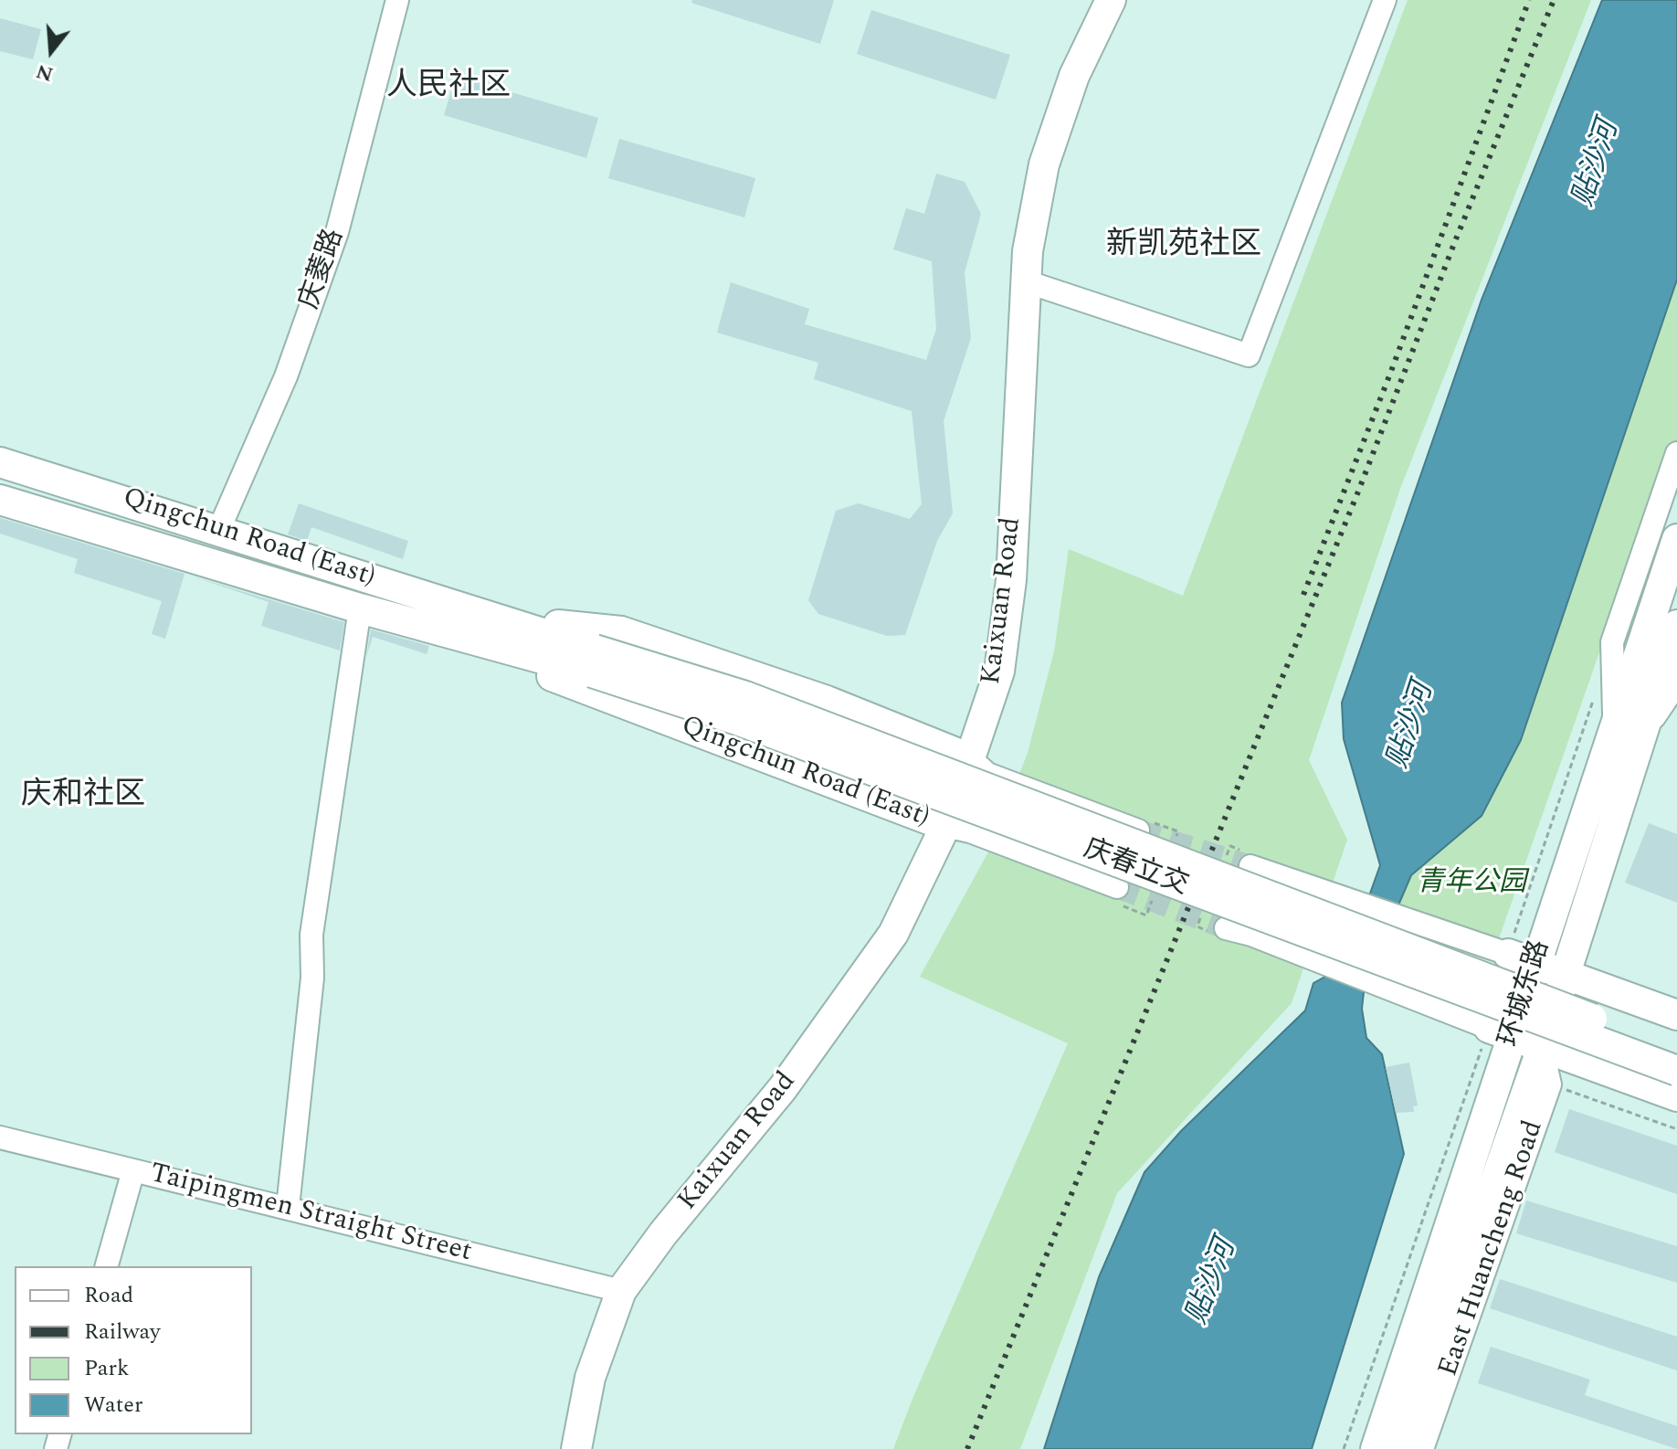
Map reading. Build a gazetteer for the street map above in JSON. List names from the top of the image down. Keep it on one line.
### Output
{"streets":{"main road":["Qingchun Road (East)","Kaixuan Road","庆春立交","环城东路"],"street":["庆菱路","Taipingmen Straight Street","East Huancheng Road"]},"crossings":[["庆菱路","Qingchun Road (East)"],["Qingchun Road (East)","Kaixuan Road"],["Qingchun Road (East)","庆春立交"],["Kaixuan Road","Taipingmen Straight Street"],["环城东路","East Huancheng Road"]],"districts":["人民社区","新凯苑社区","庆和社区"],"water":["贴沙河"],"parks":["青年公园"],"legend":["Road","Railway","Park","Water"],"north":"bottom"}
